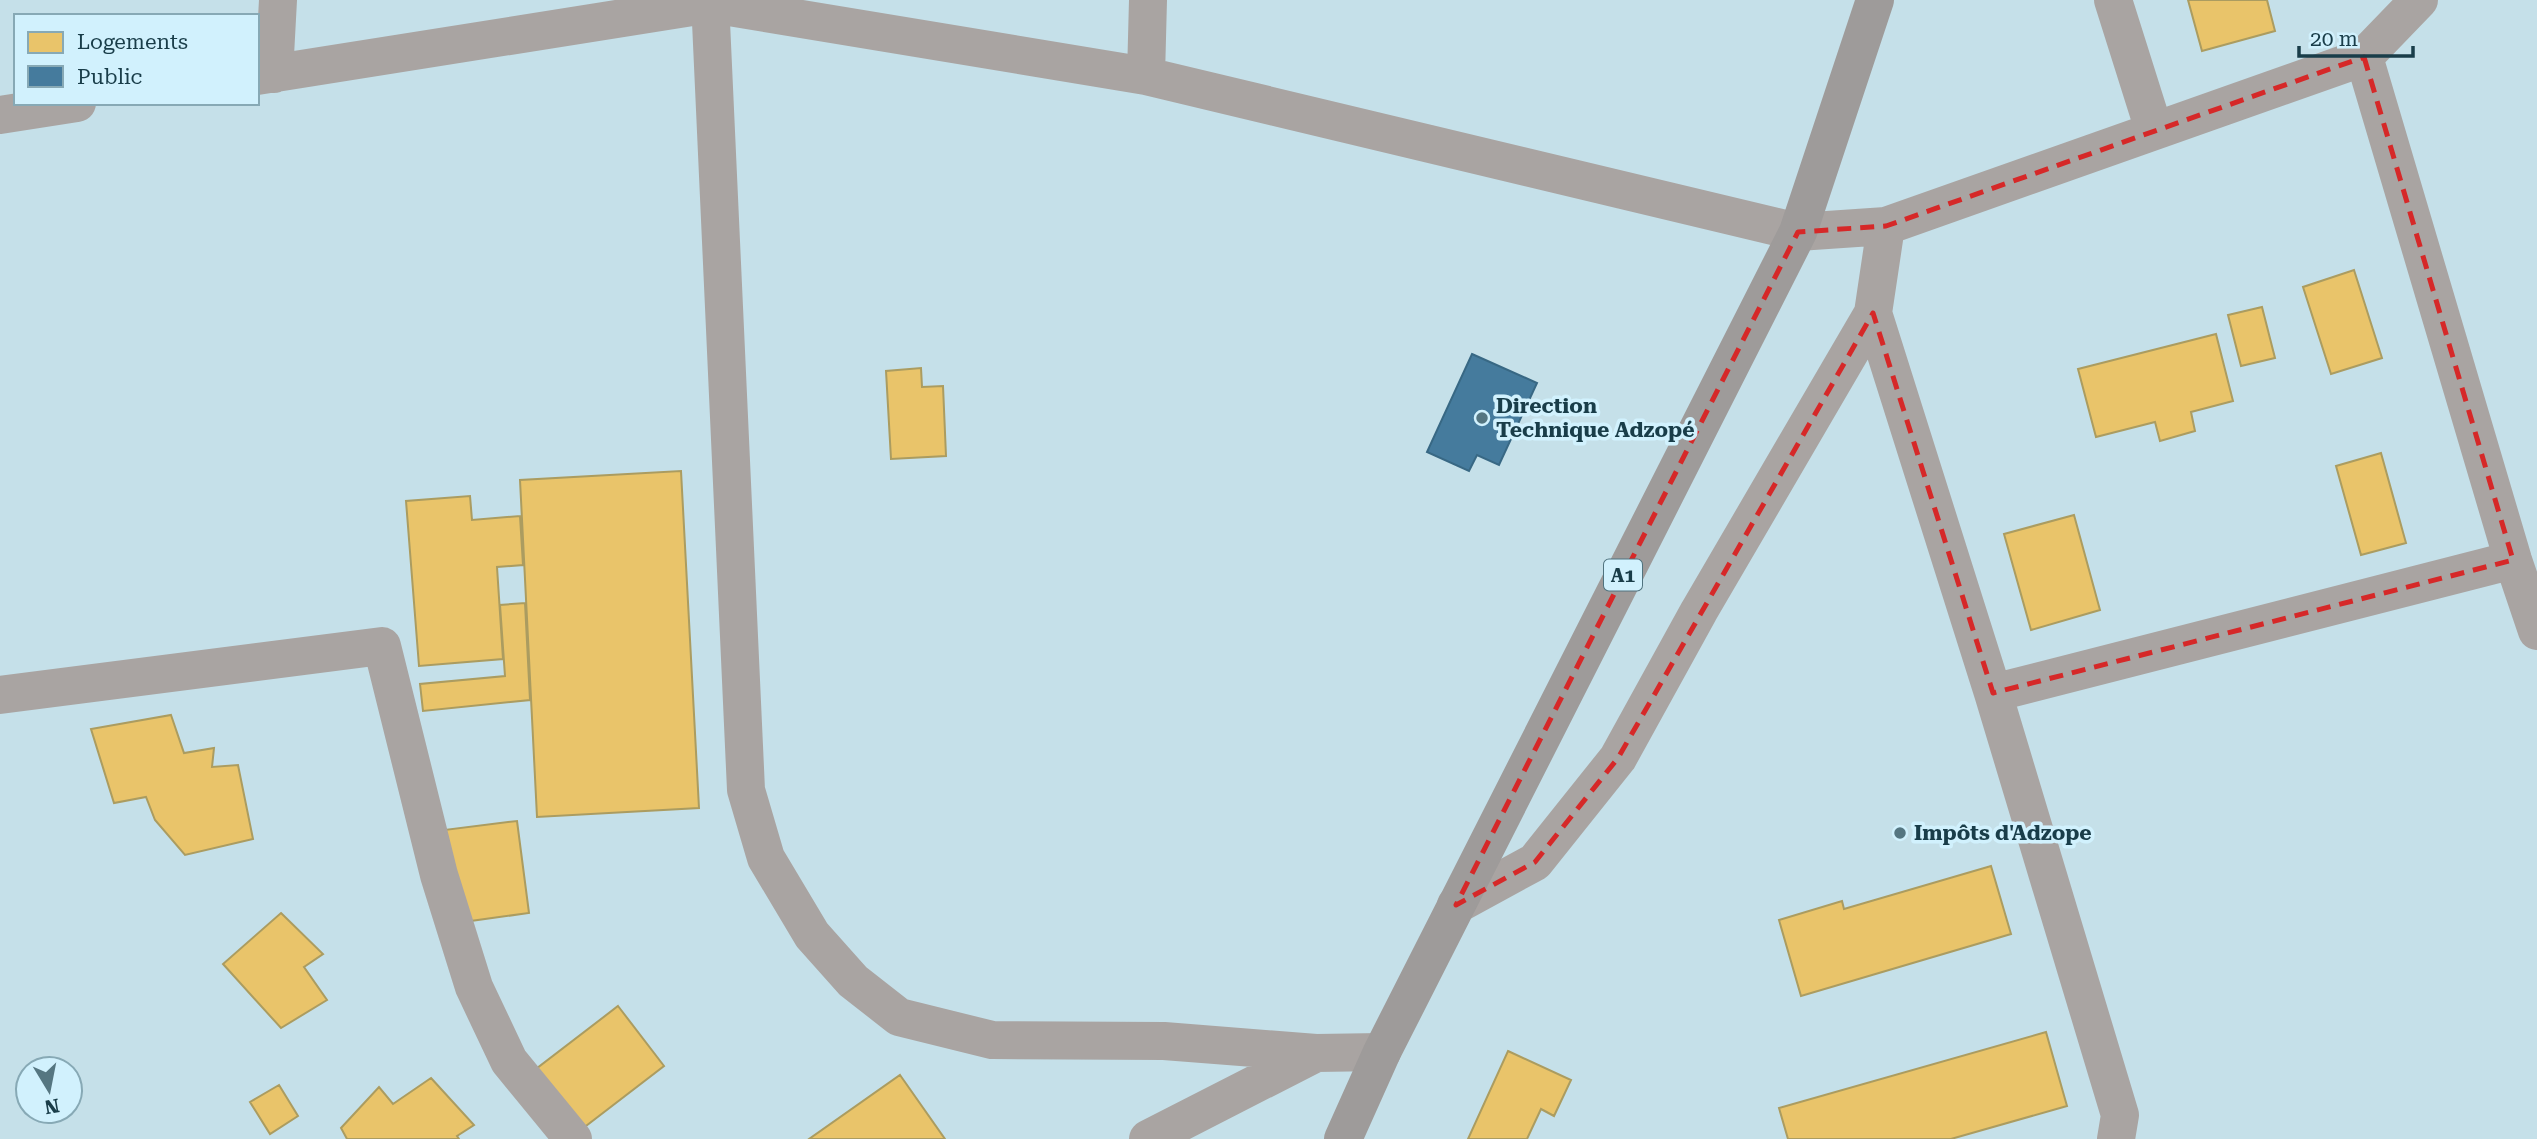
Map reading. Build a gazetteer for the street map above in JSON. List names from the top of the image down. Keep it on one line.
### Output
{"streets":{"main road":["A1"]},"places":["Direction Technique Adzopé","Impôts d'Adzope"],"legend":["Logements","Public"],"scale_bar":"20 m","north":"bottom"}
